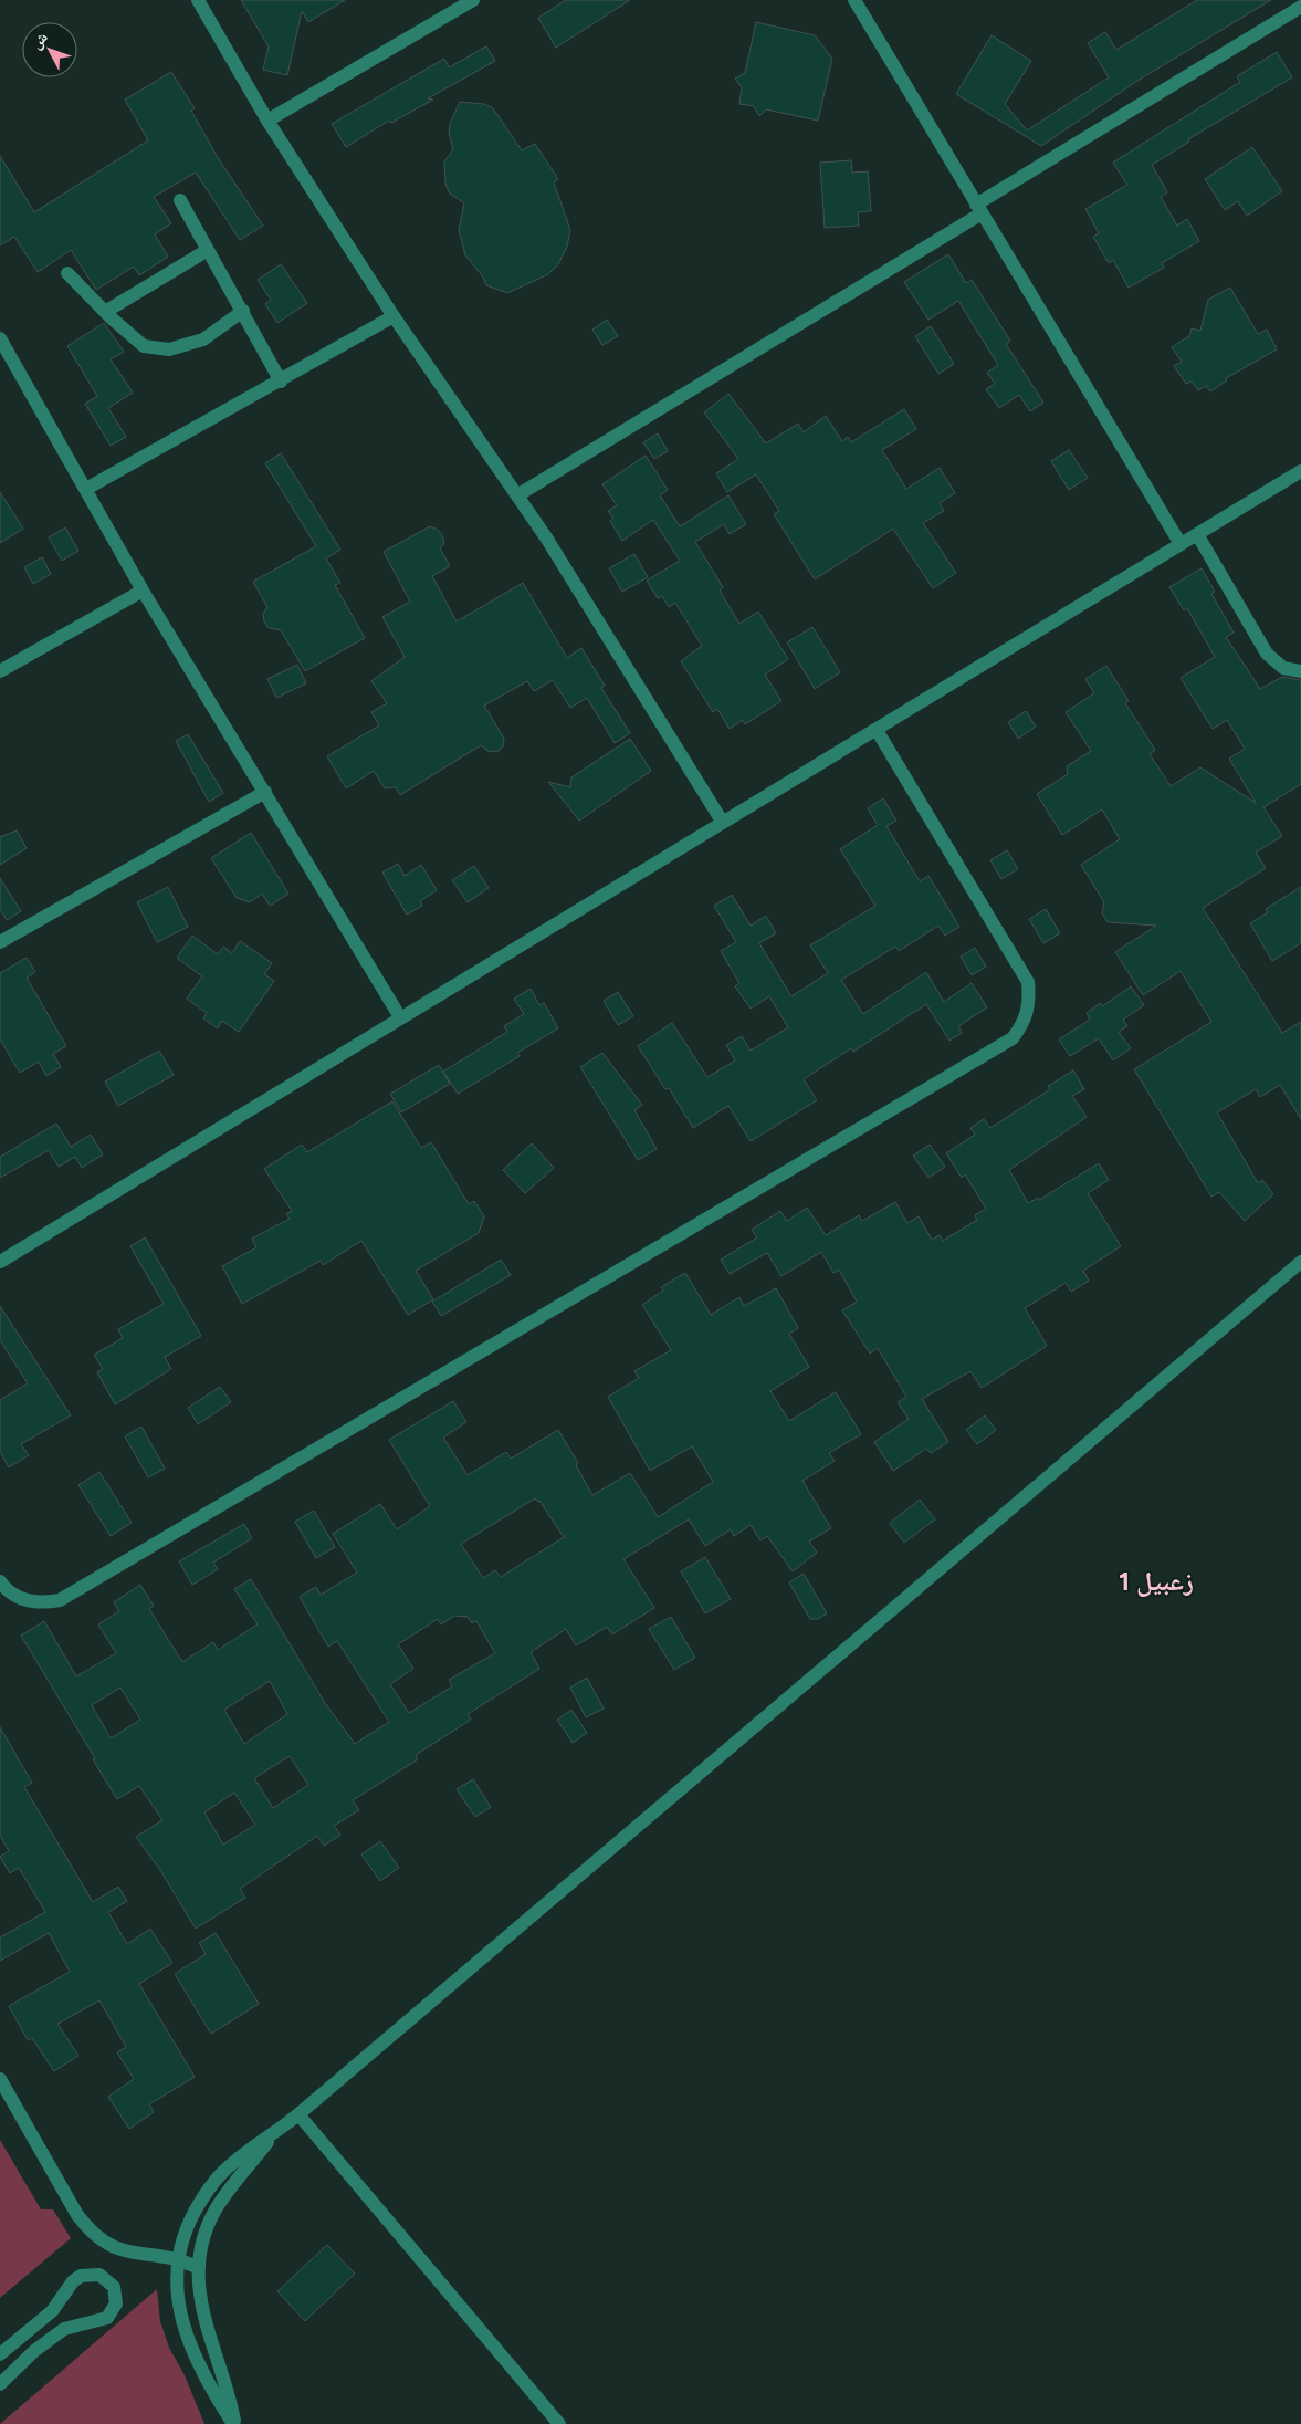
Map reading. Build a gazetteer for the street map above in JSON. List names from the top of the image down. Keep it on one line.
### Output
{"districts":["زعبيل 1"],"north":"top left"}
